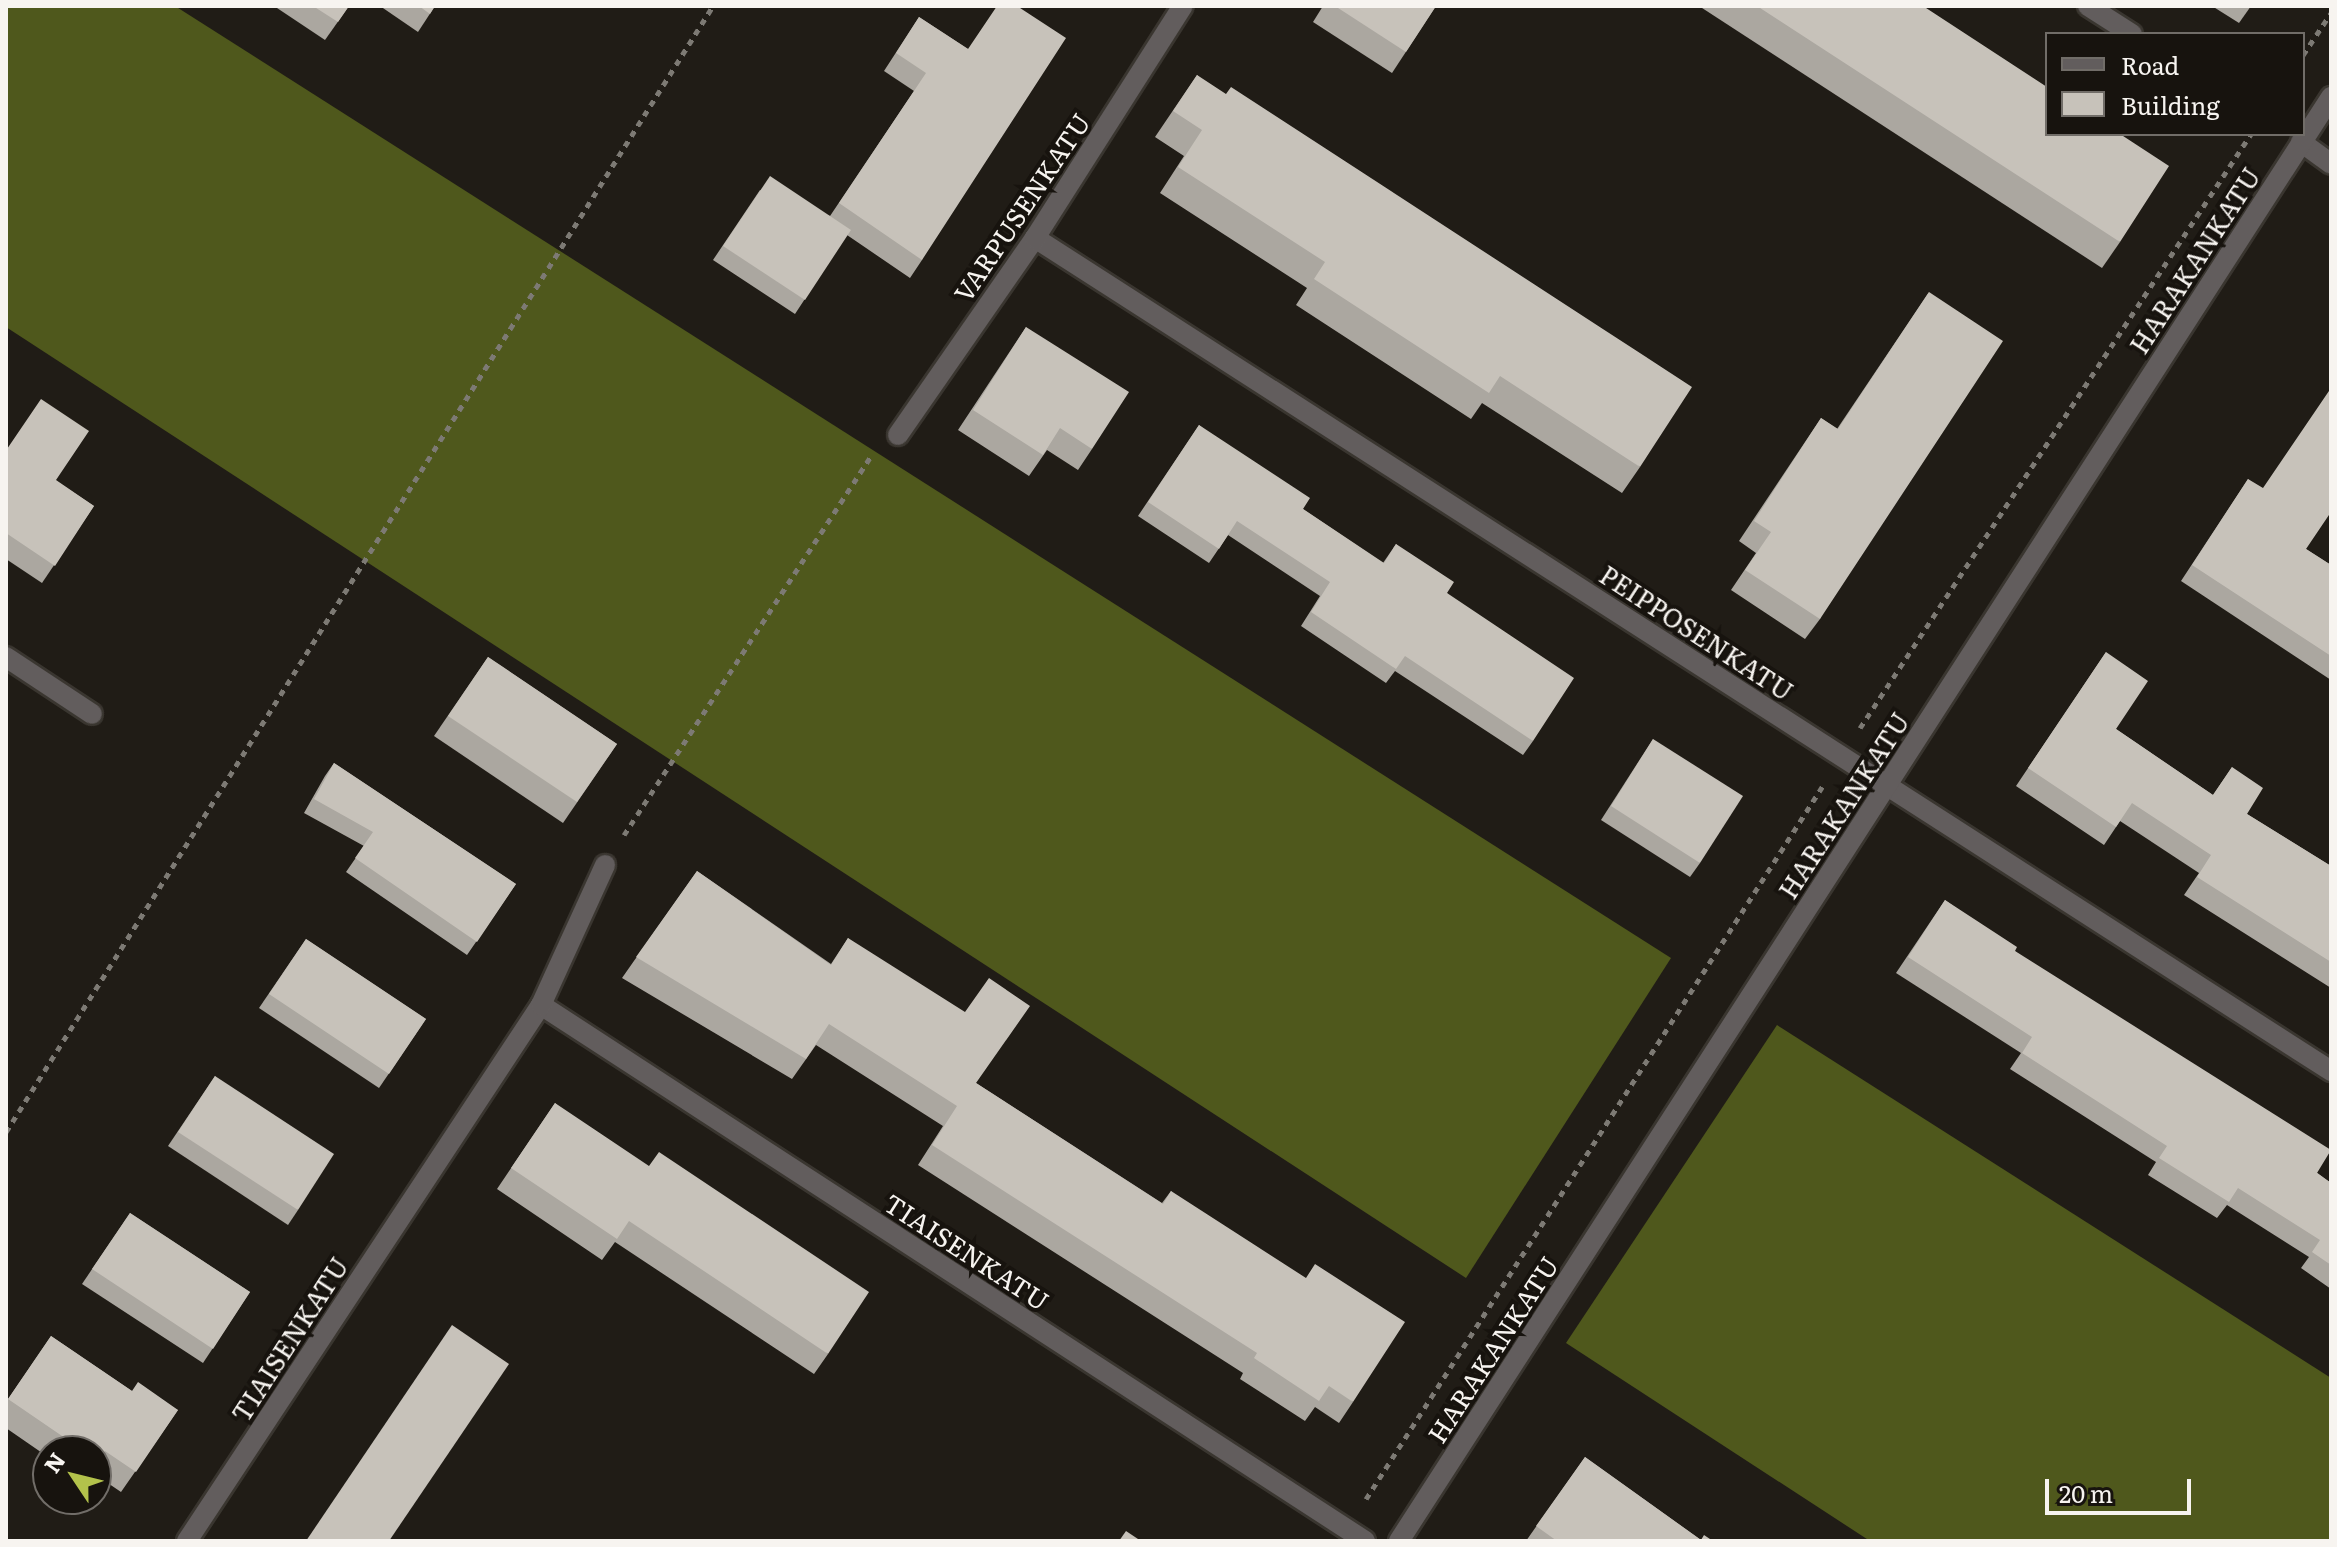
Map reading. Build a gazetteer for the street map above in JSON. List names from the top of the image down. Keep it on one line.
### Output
{"streets":{"street":["VARPUSENKATU","HARAKANKATU","PEIPPOSENKATU","TIAISENKATU"]},"crossings":[["VARPUSENKATU","PEIPPOSENKATU"],["HARAKANKATU","PEIPPOSENKATU"]],"legend":["Road","Building"],"scale_bar":"20 m","north":"top left"}
